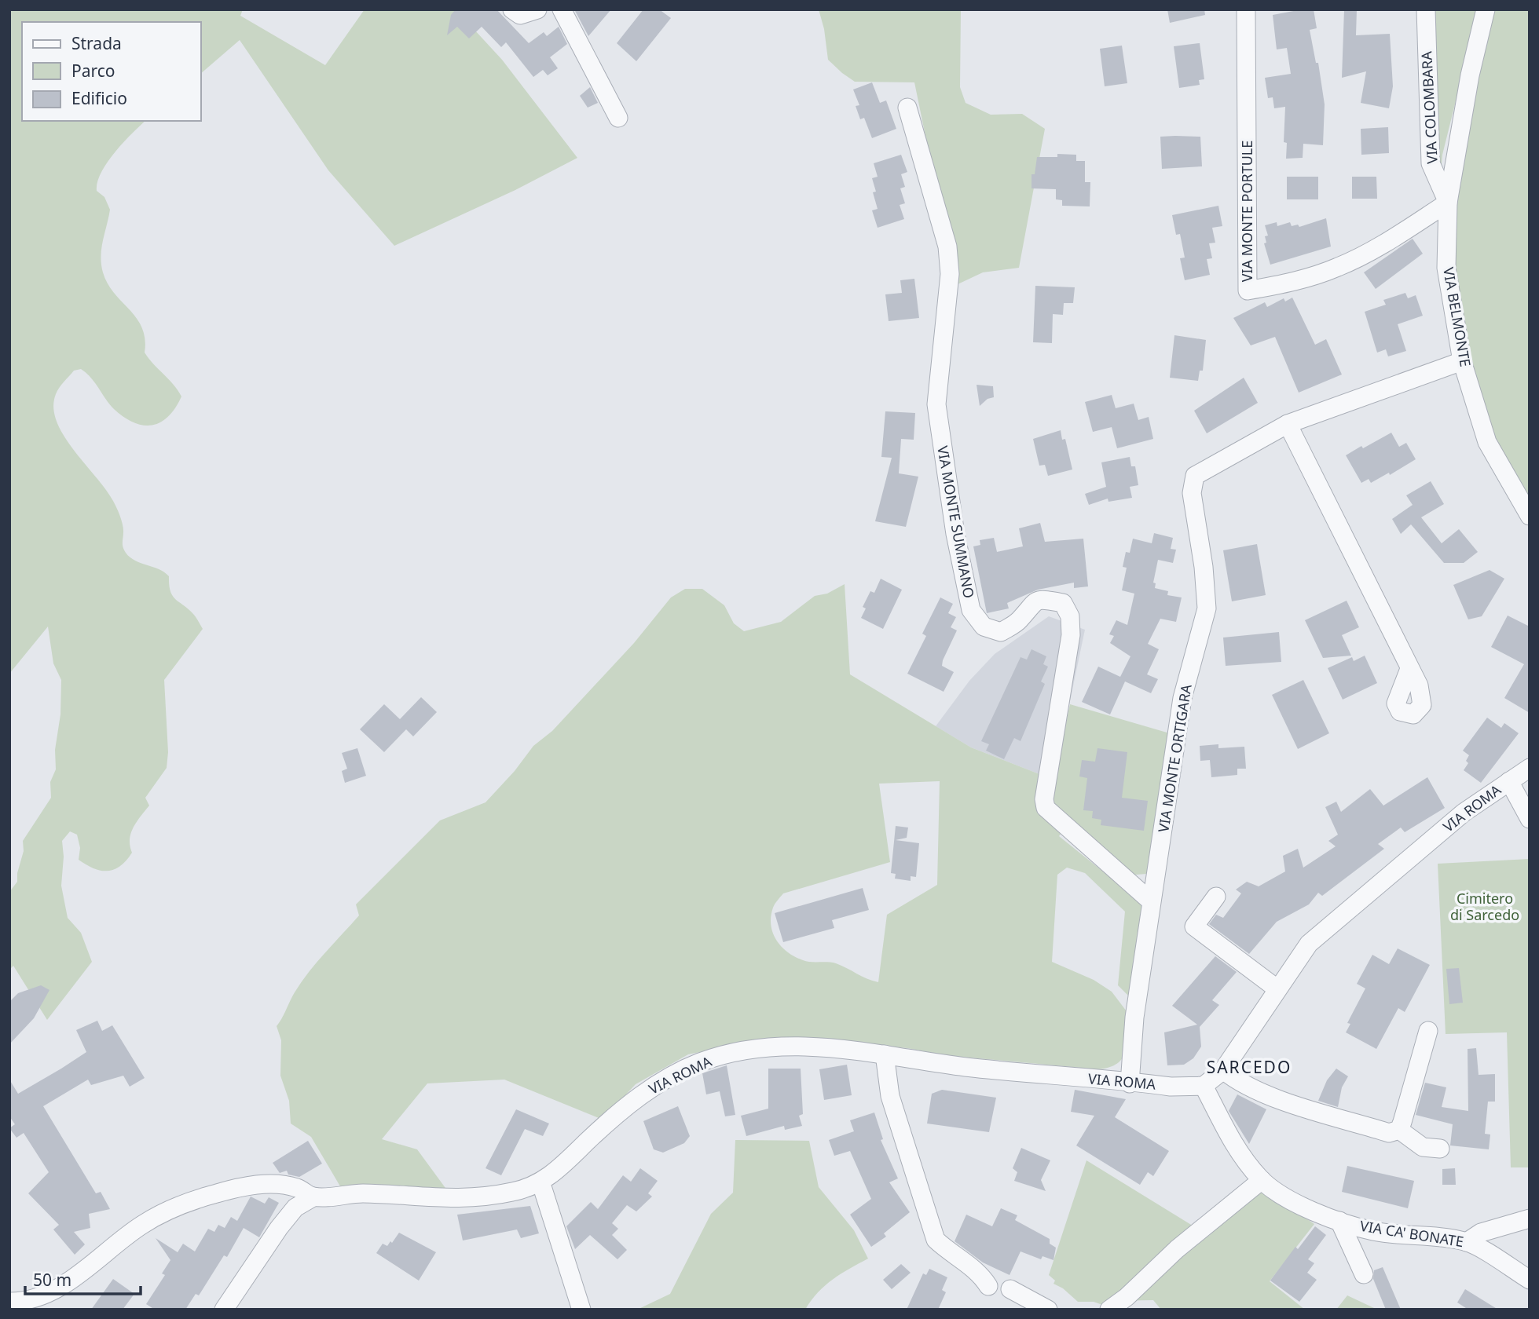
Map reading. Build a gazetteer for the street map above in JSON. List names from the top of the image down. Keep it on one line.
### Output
{"streets":{"street":["VIA COLOMBARA","VIA MONTE PORTULE","VIA BELMONTE","VIA MONTE SUMMANO","VIA MONTE ORTIGARA","VIA ROMA","VIA CA' BONATE"]},"crossings":[["VIA COLOMBARA","VIA MONTE PORTULE"],["VIA COLOMBARA","VIA BELMONTE"],["VIA MONTE PORTULE","VIA BELMONTE"],["VIA BELMONTE","VIA MONTE ORTIGARA"],["VIA MONTE SUMMANO","VIA MONTE ORTIGARA"],["VIA MONTE ORTIGARA","VIA ROMA"],["VIA ROMA","VIA CA' BONATE"]],"districts":["SARCEDO"],"parks":["Cimitero di Sarcedo"],"legend":["Strada","Parco","Edificio"],"scale_bar":"50 m"}
